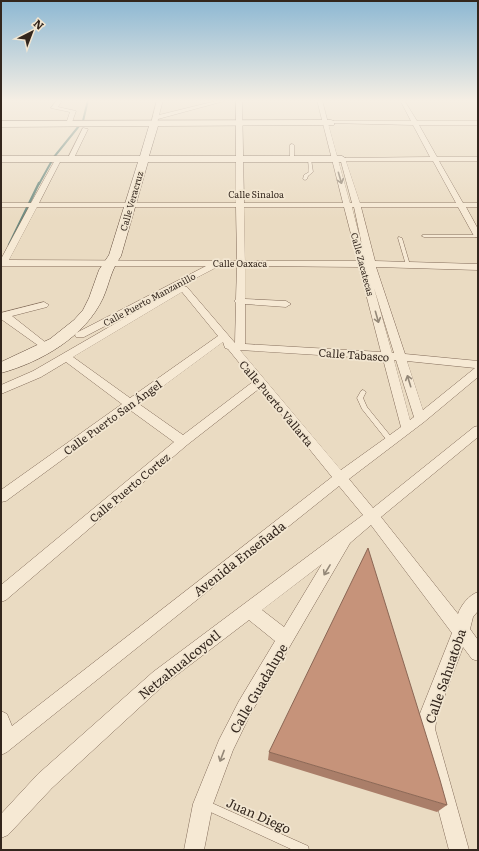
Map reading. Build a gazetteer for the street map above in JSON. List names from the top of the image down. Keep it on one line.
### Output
{"streets":{"street":["Calle Sinaloa","Calle Veracruz","Calle Oaxaca","Calle Zacatecas","Calle Puerto Manzanillo","Calle Tabasco","Calle Puerto Vallarta","Calle Puerto San Ángel","Calle Puerto Cortez","Avenida Enseñada","Netzahualcoyotl","Calle Sahuatoba","Calle Guadalupe"],"lane":["Juan Diego"]},"crossings":[["Calle Sinaloa","Calle Veracruz"],["Calle Sinaloa","Calle Zacatecas"],["Calle Veracruz","Calle Oaxaca"],["Calle Oaxaca","Calle Zacatecas"],["Calle Oaxaca","Calle Puerto Manzanillo"],["Calle Oaxaca","Calle Puerto Vallarta"],["Calle Zacatecas","Calle Tabasco"],["Calle Zacatecas","Avenida Enseñada"],["Calle Puerto Manzanillo","Calle Puerto Vallarta"],["Calle Tabasco","Calle Puerto Vallarta"],["Calle Tabasco","Calle Puerto San Ángel"],["Calle Puerto Vallarta","Calle Puerto San Ángel"],["Calle Puerto Vallarta","Calle Puerto Cortez"],["Calle Puerto Vallarta","Avenida Enseñada"],["Calle Puerto Vallarta","Netzahualcoyotl"],["Calle Puerto Vallarta","Calle Sahuatoba"],["Netzahualcoyotl","Calle Guadalupe"],["Calle Guadalupe","Juan Diego"]],"one_way":["Calle Guadalupe"],"north":"top right"}
